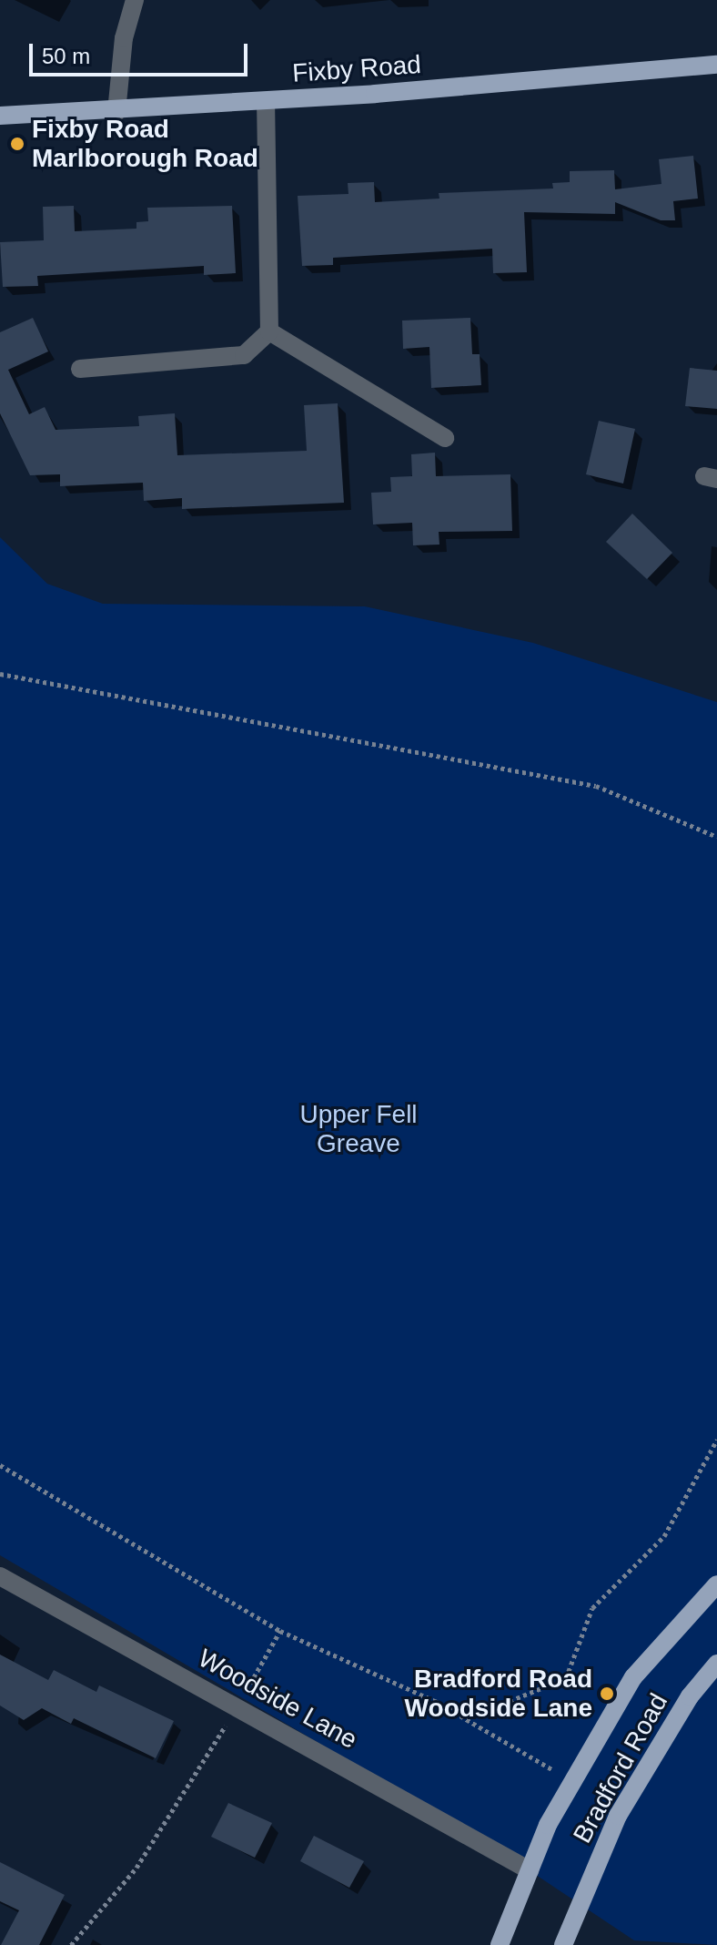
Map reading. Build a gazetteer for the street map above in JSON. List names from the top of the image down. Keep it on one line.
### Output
{"streets":{"main road":["Fixby Road","Bradford Road"],"street":["Woodside Lane"]},"crossings":[["Woodside Lane","Bradford Road"]],"parks":["Upper Fell Greave"],"places":["Fixby Road Marlborough Road","Bradford Road Woodside Lane"],"scale_bar":"50 m"}
